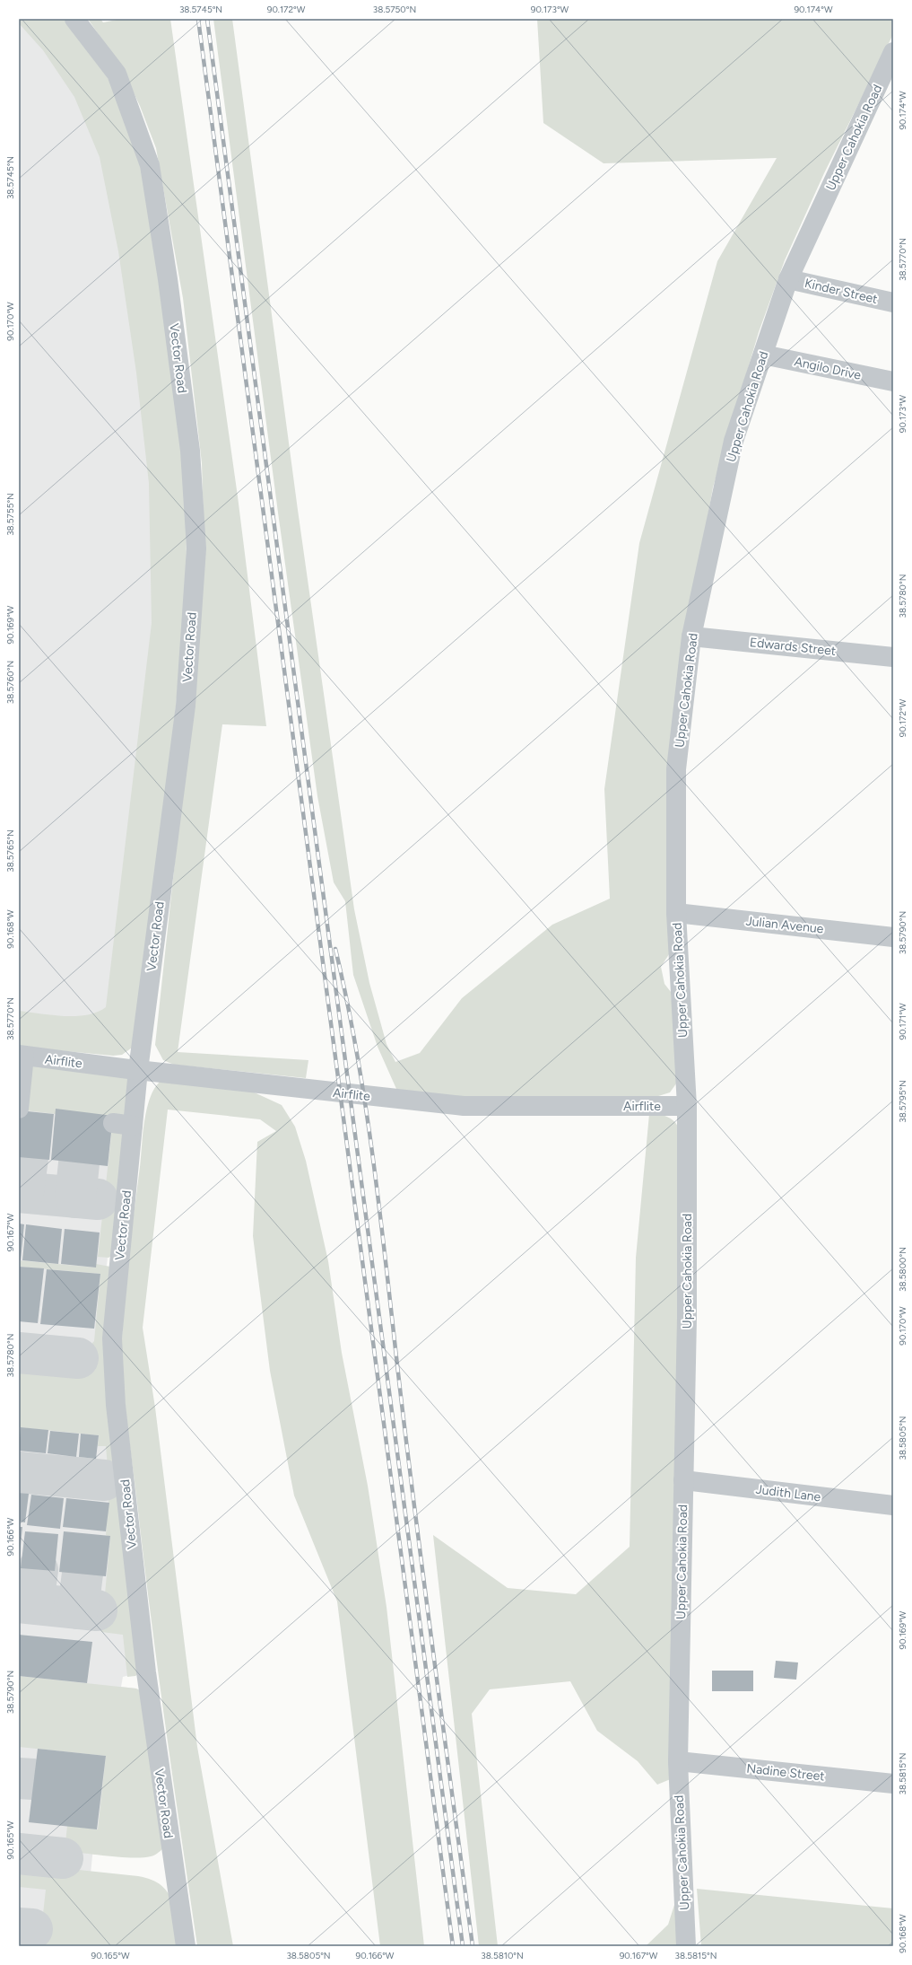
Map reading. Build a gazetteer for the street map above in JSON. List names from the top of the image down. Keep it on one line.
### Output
{"streets":{"street":["Upper Cahokia Road","Kinder Street","Vector Road","Angilo Drive","Edwards Street","Julian Avenue","Airflite","Judith Lane","Nadine Street"]},"crossings":[["Upper Cahokia Road","Kinder Street"],["Upper Cahokia Road","Angilo Drive"],["Upper Cahokia Road","Edwards Street"],["Upper Cahokia Road","Julian Avenue"],["Upper Cahokia Road","Airflite"],["Upper Cahokia Road","Judith Lane"],["Upper Cahokia Road","Nadine Street"],["Vector Road","Airflite"]],"coordinates":["38.5745°N","90.172°W","38.5750°N","90.173°W","90.174°W","38.5770°N","90.170°W","38.5755°N","38.5780°N","90.169°W","38.5760°N","38.5765°N","90.168°W","38.5790°N","90.171°W","38.5795°N","90.167°W","38.5800°N","38.5805°N","90.166°W","38.5815°N","90.165°W","38.5810°N"]}
